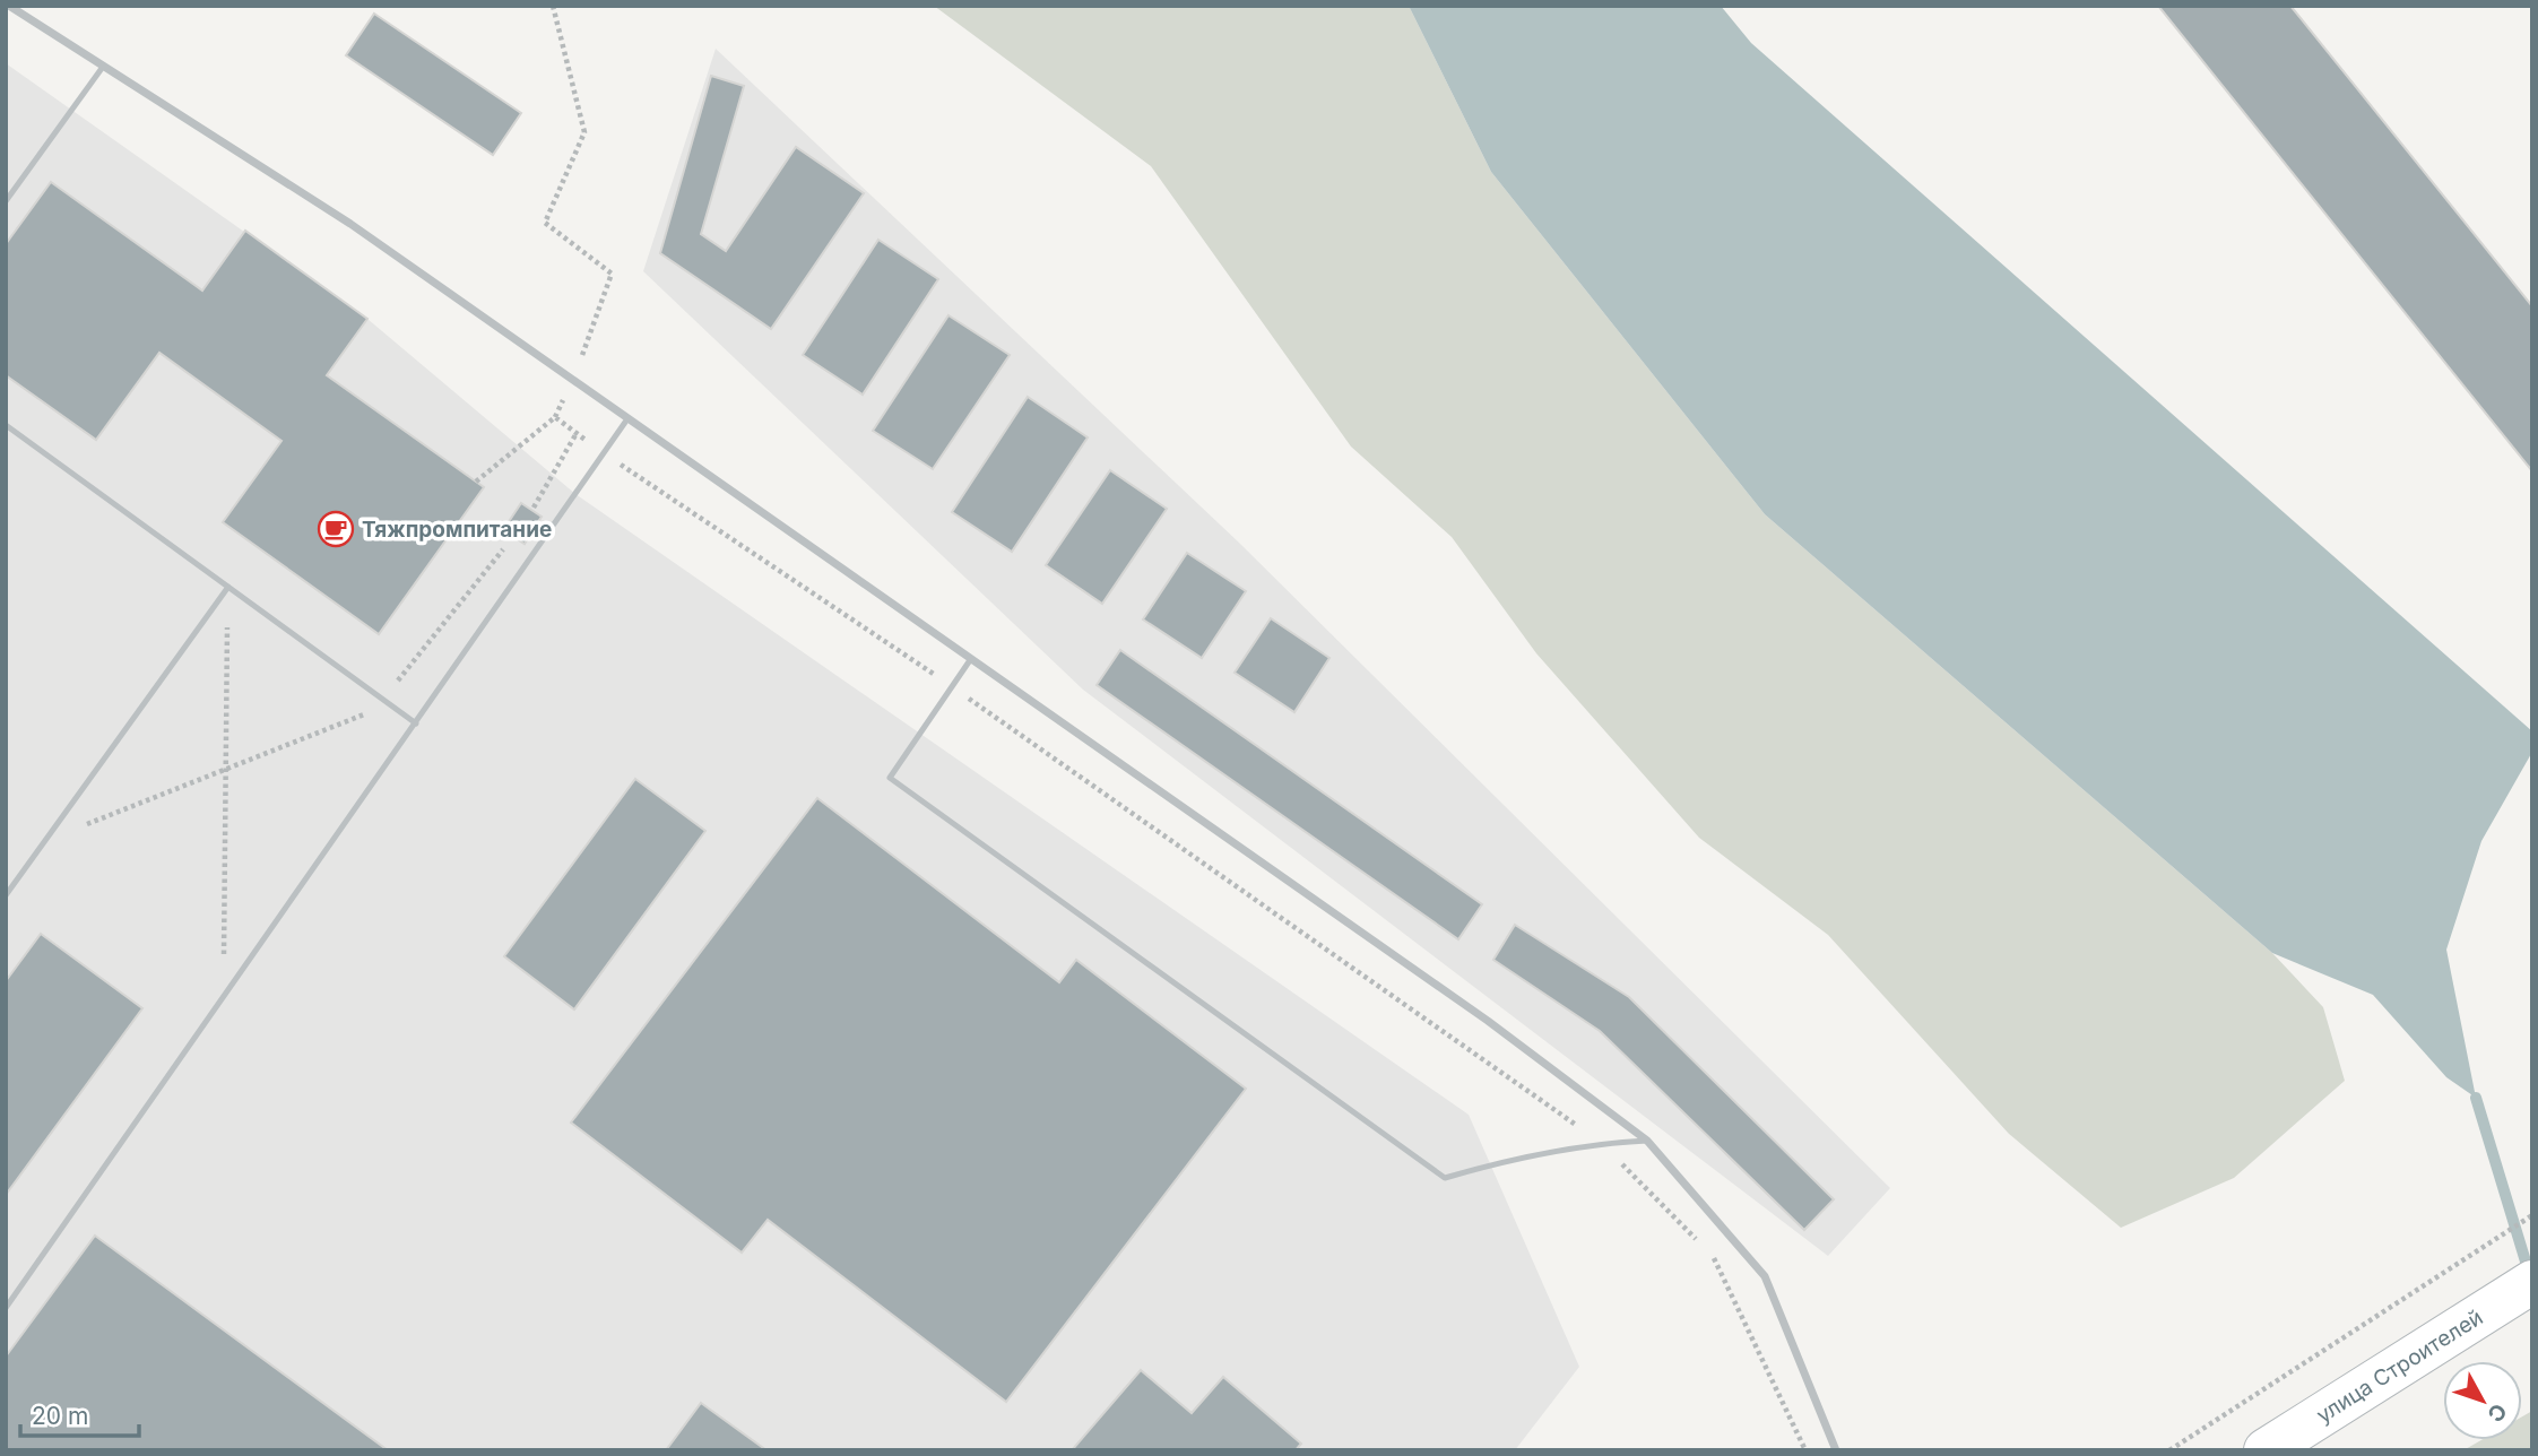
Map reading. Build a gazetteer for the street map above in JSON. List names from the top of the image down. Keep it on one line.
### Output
{"streets":{"main road":["улица Строителей"]},"places":{"cafe":["Тяжпромпитание"]},"scale_bar":"20 m","north":"bottom right"}
